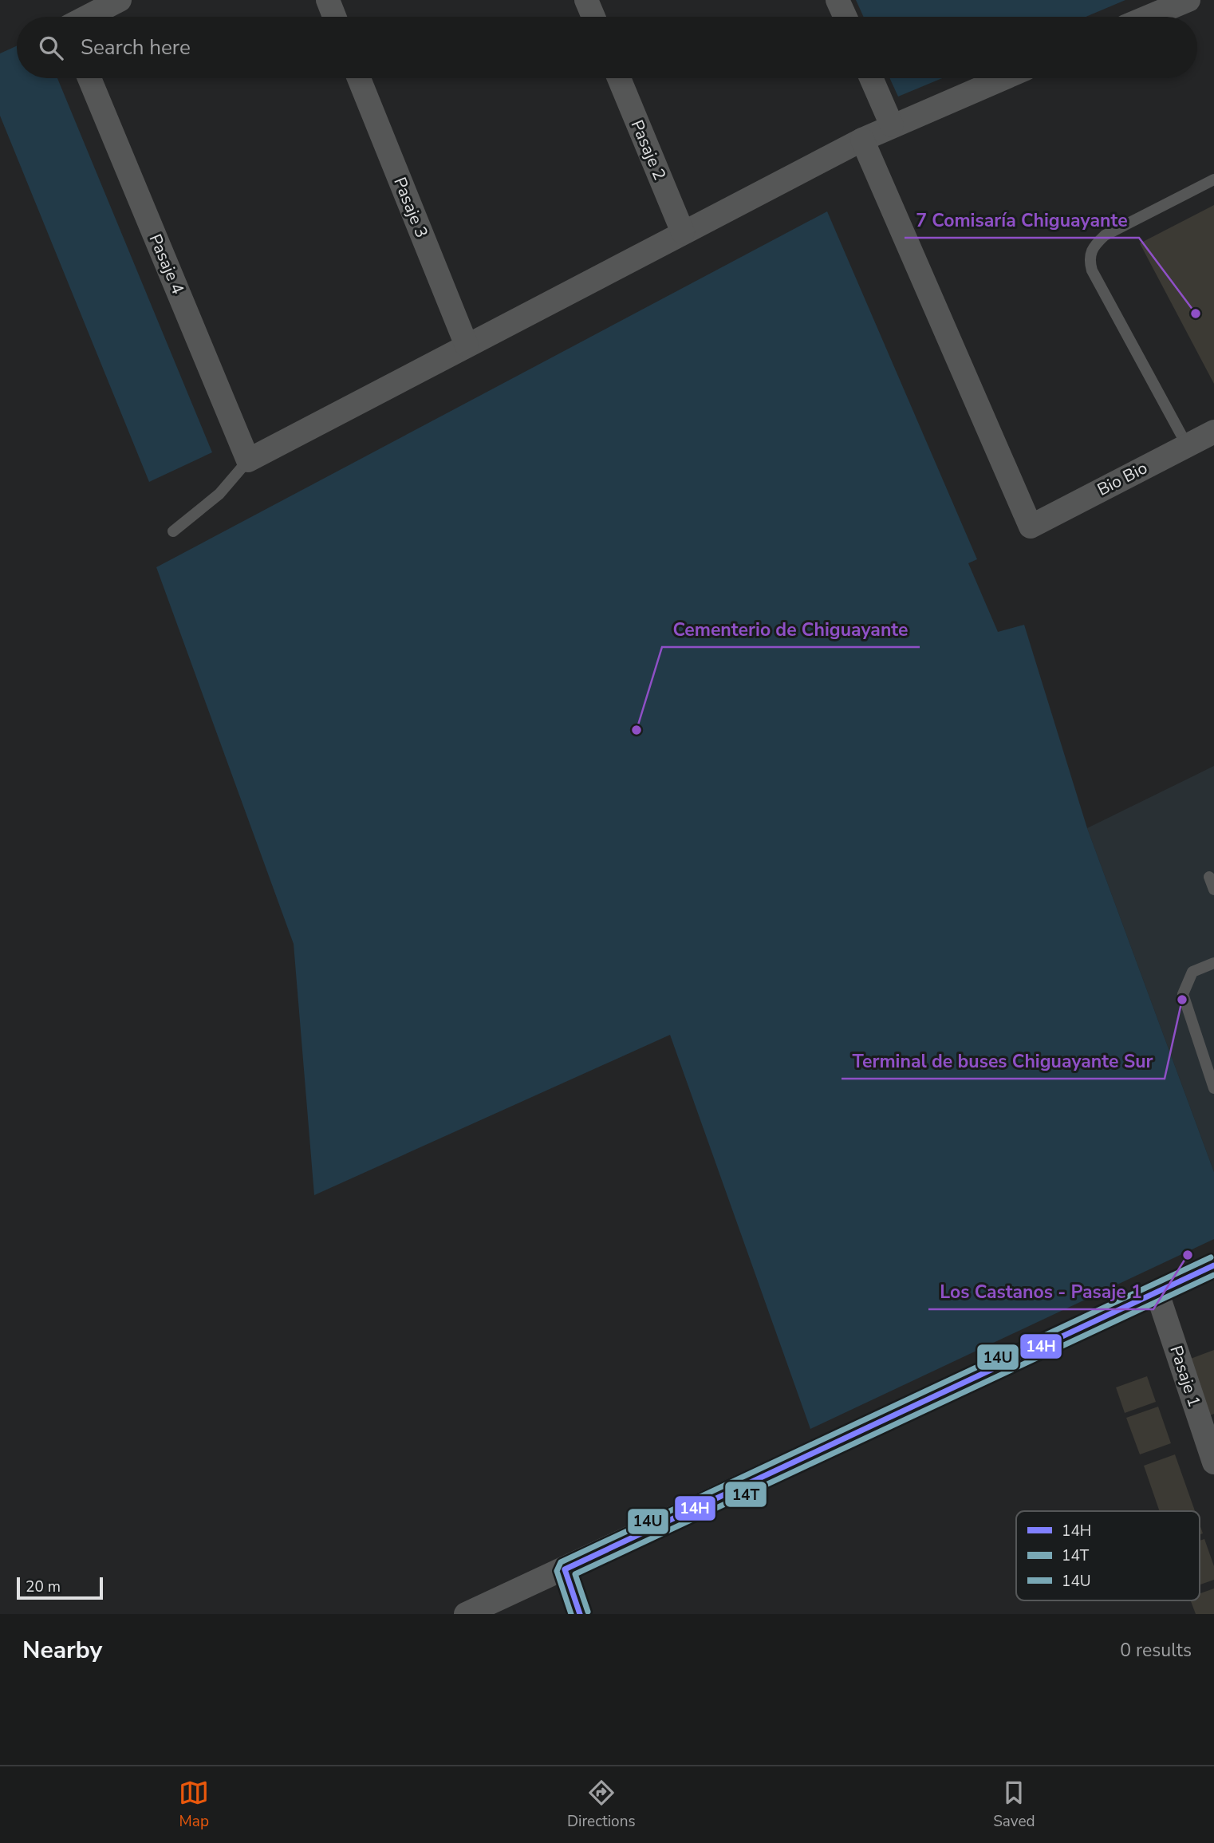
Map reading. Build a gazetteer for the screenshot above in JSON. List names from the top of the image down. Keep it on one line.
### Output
{"streets":{"street":["Pasaje 2","Pasaje 3","Pasaje 4","Bio Bio","Pasaje 1"]},"places":["7 Comisaría Chiguayante","Cementerio de Chiguayante","Terminal de buses Chiguayante Sur","Los Castanos - Pasaje 1"],"lines":["transit line 14U","transit line 14H","transit line 14T"],"legend":["14H","14T","14U"],"scale_bar":"20 m","page":{"search":"Search here","scale":"20 m","heading":["Nearby","0 results"],"nav":["Map","Directions","Saved"]}}
